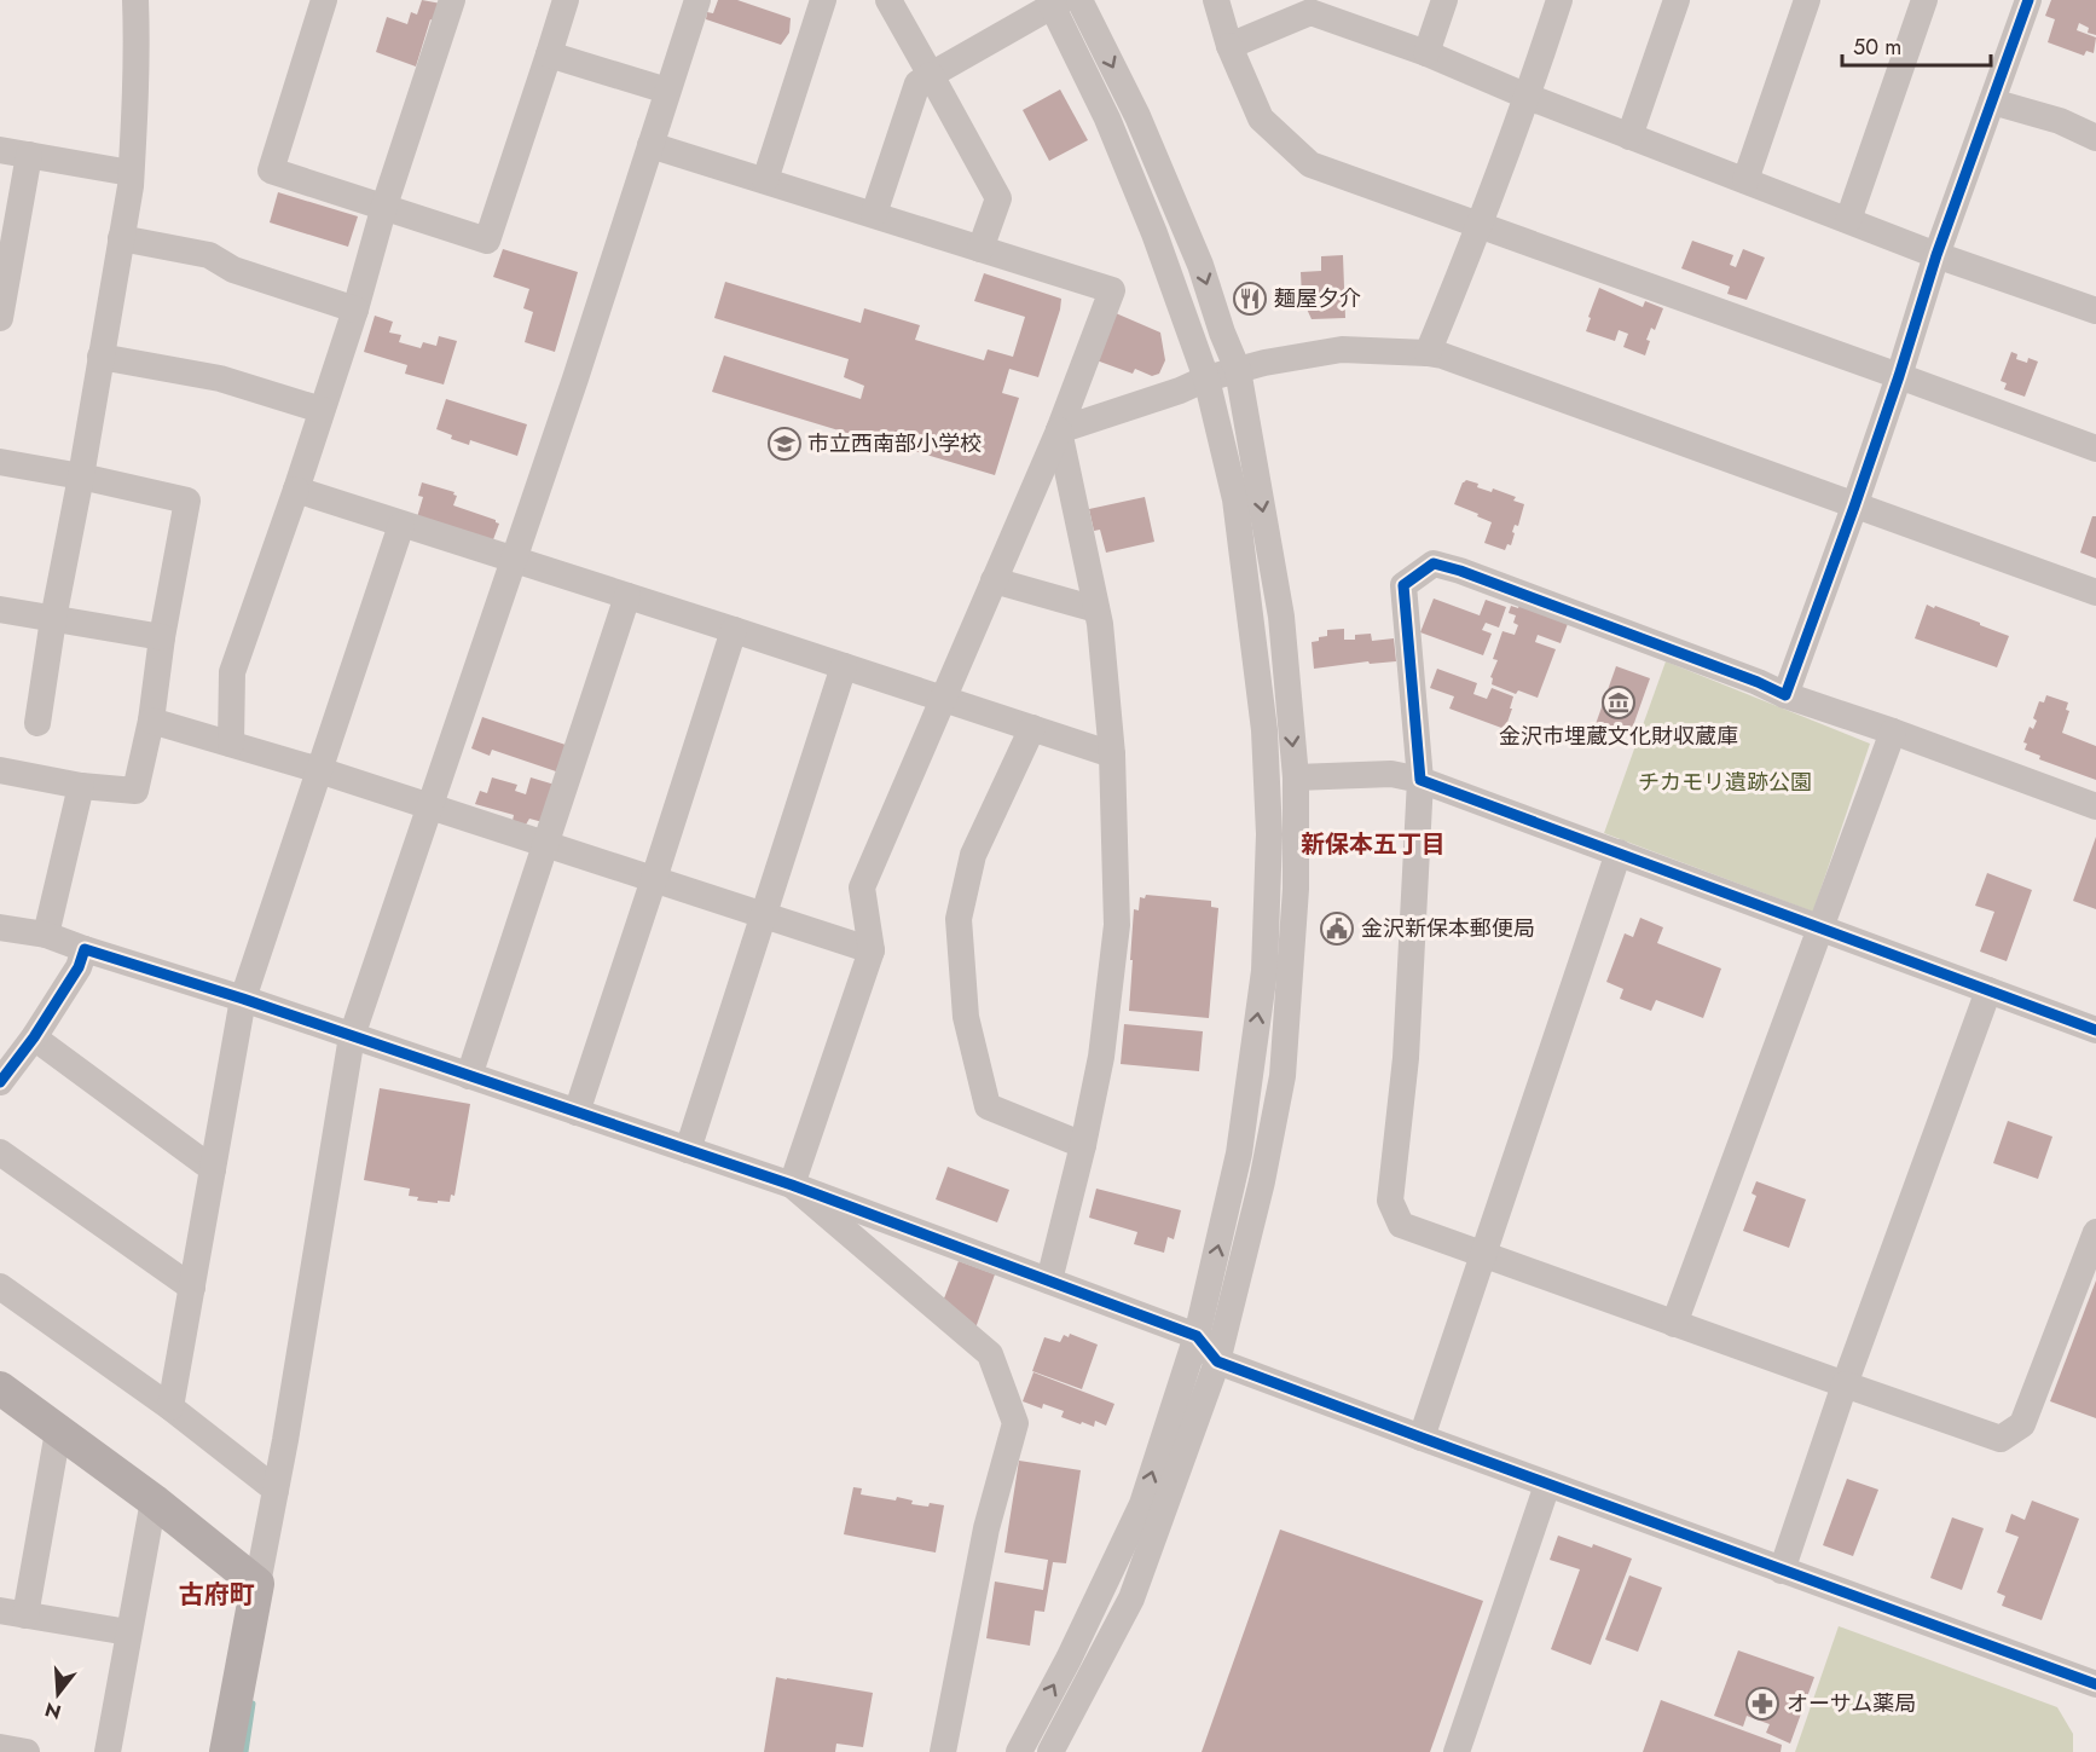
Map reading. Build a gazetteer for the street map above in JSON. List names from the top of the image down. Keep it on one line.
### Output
{"districts":["新保本五丁目","古府町"],"parks":["チカモリ遺跡公園"],"places":{"restaurant":["麺屋夕介"],"school or university":["市立西南部小学校"],"museum":["金沢市埋蔵文化財収蔵庫"],"public building":["金沢新保本郵便局"],"pharmacy":["オーサム薬局"]},"scale_bar":"50 m","north":"bottom"}
